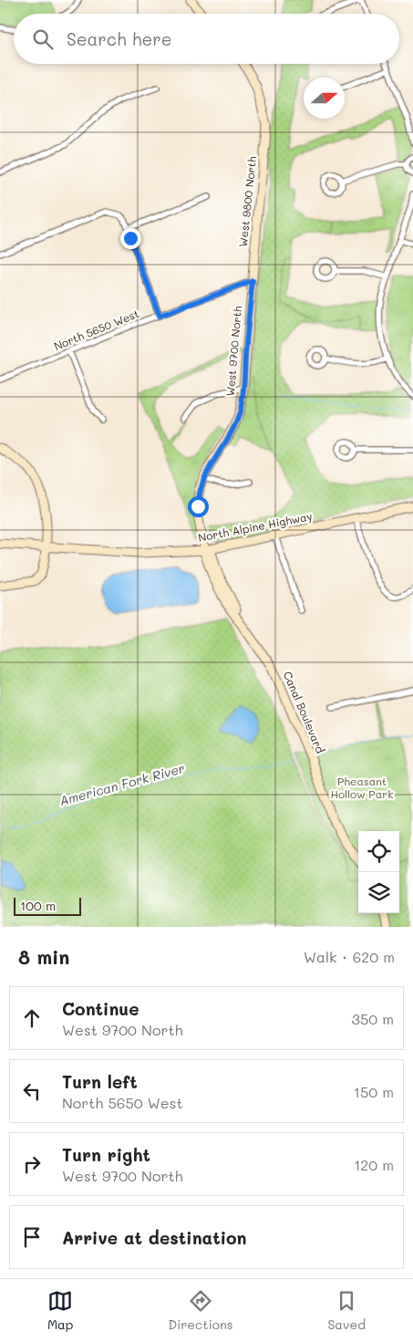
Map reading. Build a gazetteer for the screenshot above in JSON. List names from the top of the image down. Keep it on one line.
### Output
{"streets":{"main road":["West 9800 North","West 9700 North","North Alpine Highway","Canal Boulevard"],"street":["North 5650 West"]},"crossings":[["West 9800 North","North 5650 West"],["West 9800 North","West 9700 North"],["North 5650 West","West 9700 North"],["West 9700 North","North Alpine Highway"],["West 9700 North","Canal Boulevard"],["North Alpine Highway","Canal Boulevard"]],"water":["American Fork River"],"parks":["Pheasant Hollow Park"],"scale_bar":"100 m","north":"right","page":{"search":"Search here","scale":"100 m","heading":["8 min","Walk · 620 m"],"list":[["Continue","West 9700 North","350 m"],["Turn left","North 5650 West","150 m"],["Turn right","West 9700 North","120 m"],"Arrive at destination"],"nav":["Map","Directions","Saved"]}}
